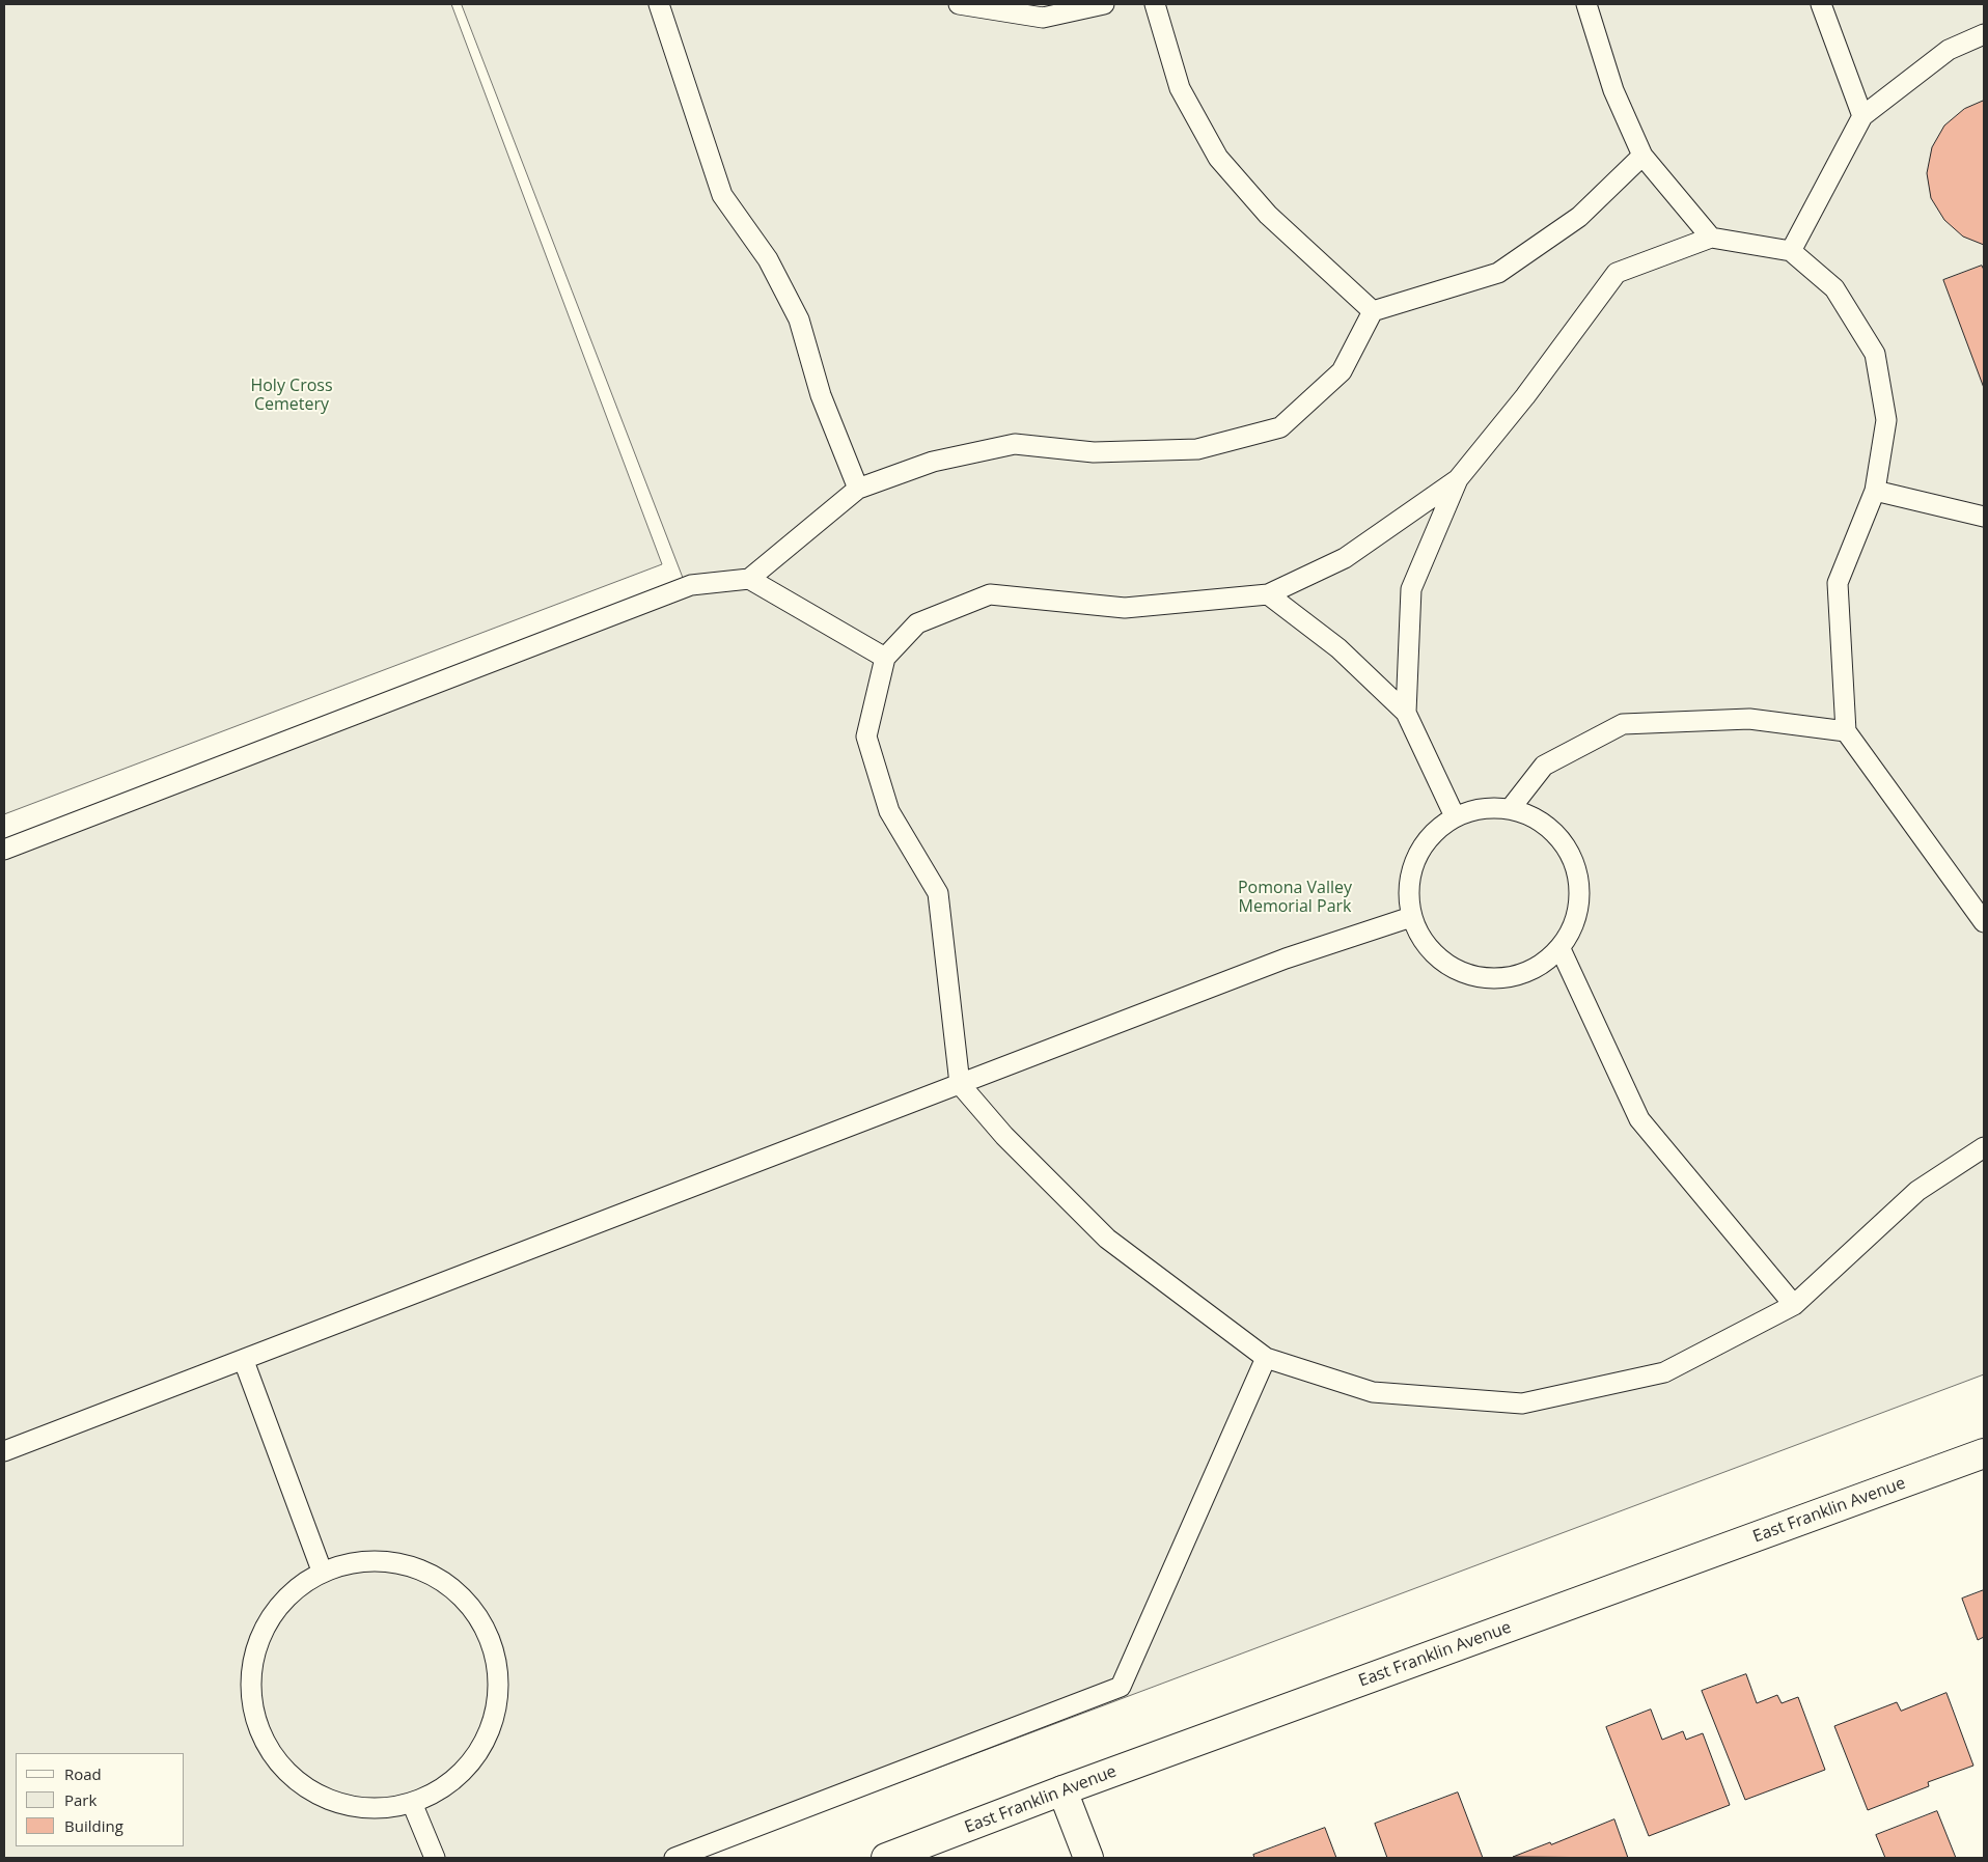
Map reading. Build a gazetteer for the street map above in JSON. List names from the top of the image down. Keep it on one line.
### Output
{"streets":{"street":["East Franklin Avenue"]},"parks":["Holy Cross Cemetery","Pomona Valley Memorial Park"],"legend":["Road","Park","Building"]}
